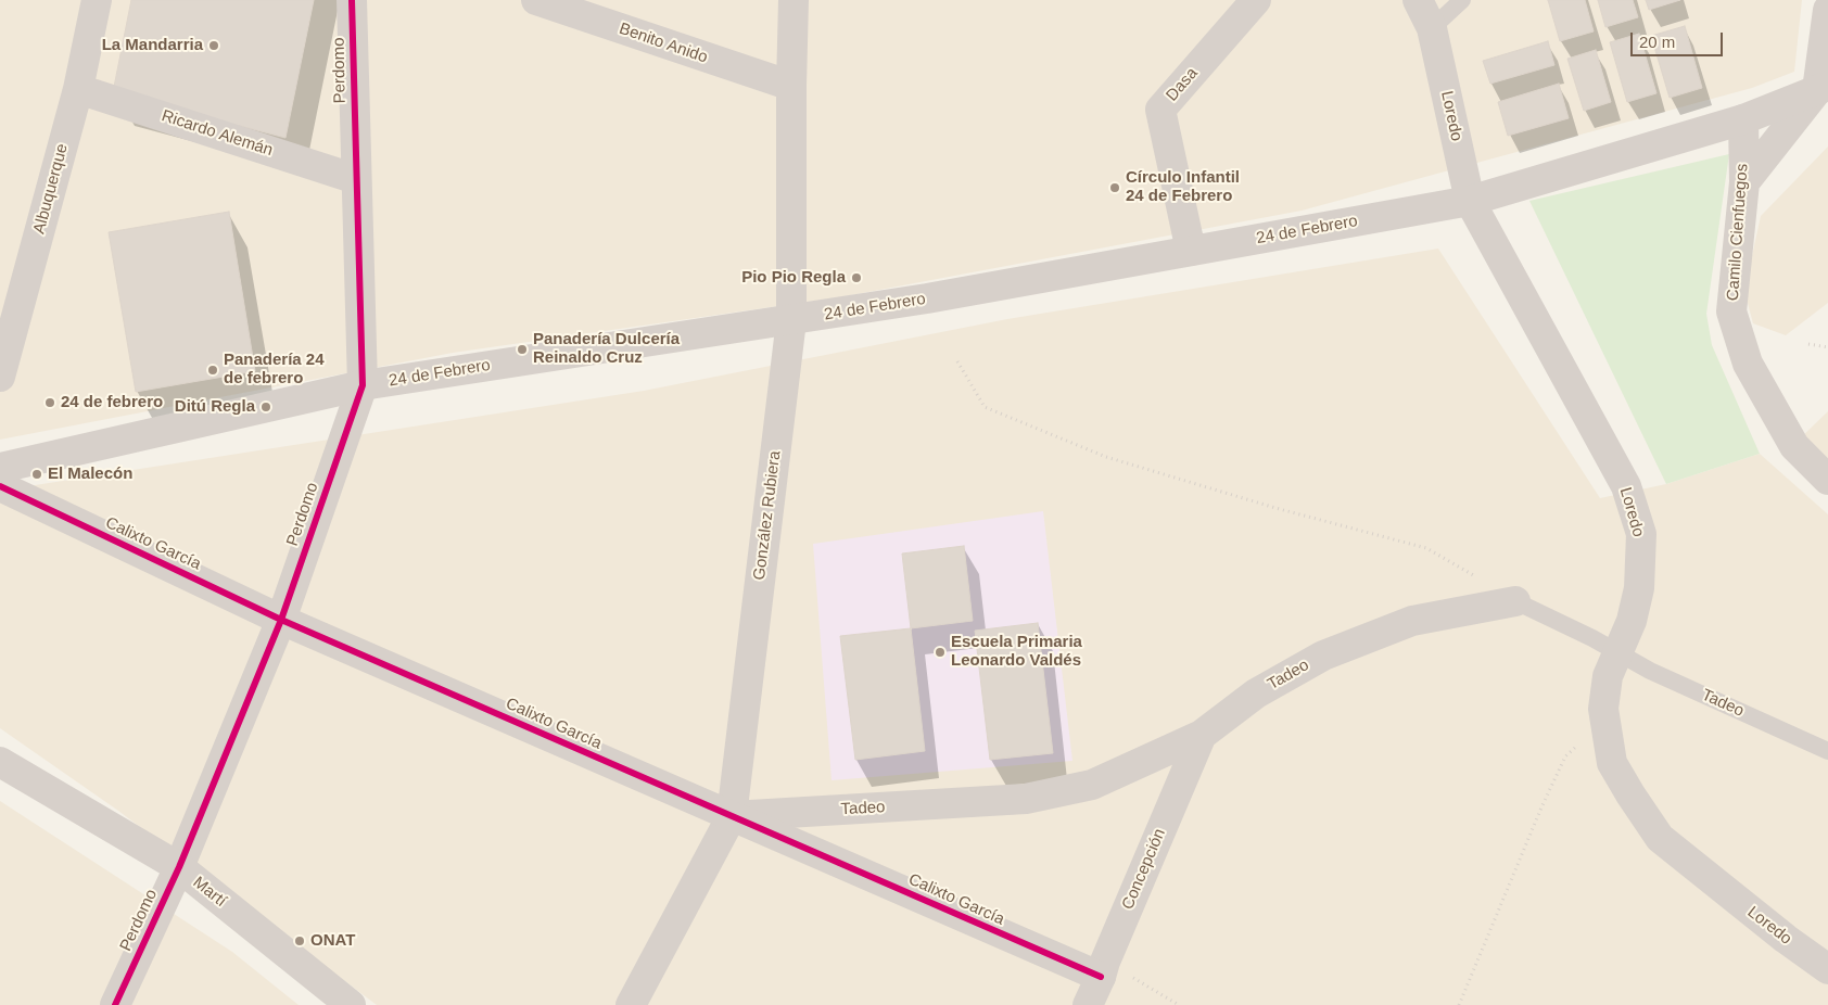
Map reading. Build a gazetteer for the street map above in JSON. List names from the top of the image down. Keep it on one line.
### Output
{"streets":{"street":["Benito Anido","Perdomo","Dasa","Loredo","Ricardo Alemán","Albuquerque","24 de Febrero","Camilo Cienfuegos","González Rubiera","Calixto García","Tadeo","Concepción","Martí"]},"crossings":[["Benito Anido","González Rubiera"],["Perdomo","Ricardo Alemán"],["Perdomo","24 de Febrero"],["Perdomo","Calixto García"],["Perdomo","Martí"],["Dasa","24 de Febrero"],["Loredo","24 de Febrero"],["Ricardo Alemán","Albuquerque"],["24 de Febrero","Camilo Cienfuegos"],["24 de Febrero","González Rubiera"],["González Rubiera","Calixto García"],["González Rubiera","Tadeo"],["Calixto García","Tadeo"],["Calixto García","Concepción"],["Tadeo","Concepción"]],"places":["La Mandarria","Círculo Infantil 24 de Febrero","Pio Pio Regla","Panadería Dulcería Reinaldo Cruz","Panadería 24 de febrero","24 de febrero","Ditú Regla","El Malecón","Escuela Primaria Leonardo Valdés","ONAT"],"scale_bar":"20 m"}
